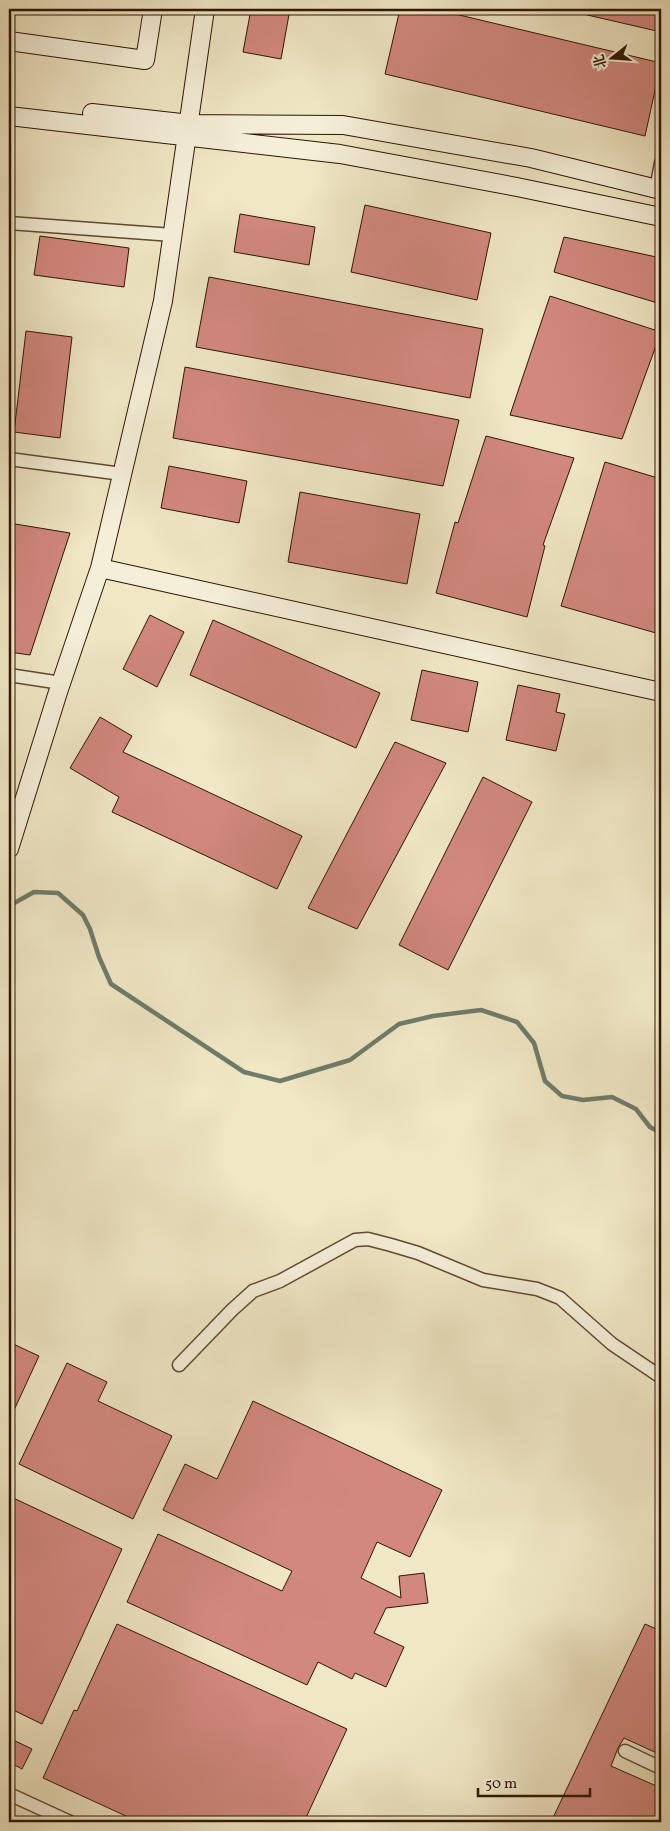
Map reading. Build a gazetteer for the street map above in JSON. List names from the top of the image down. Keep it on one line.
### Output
{"scale_bar":"50 m","north":"left"}
